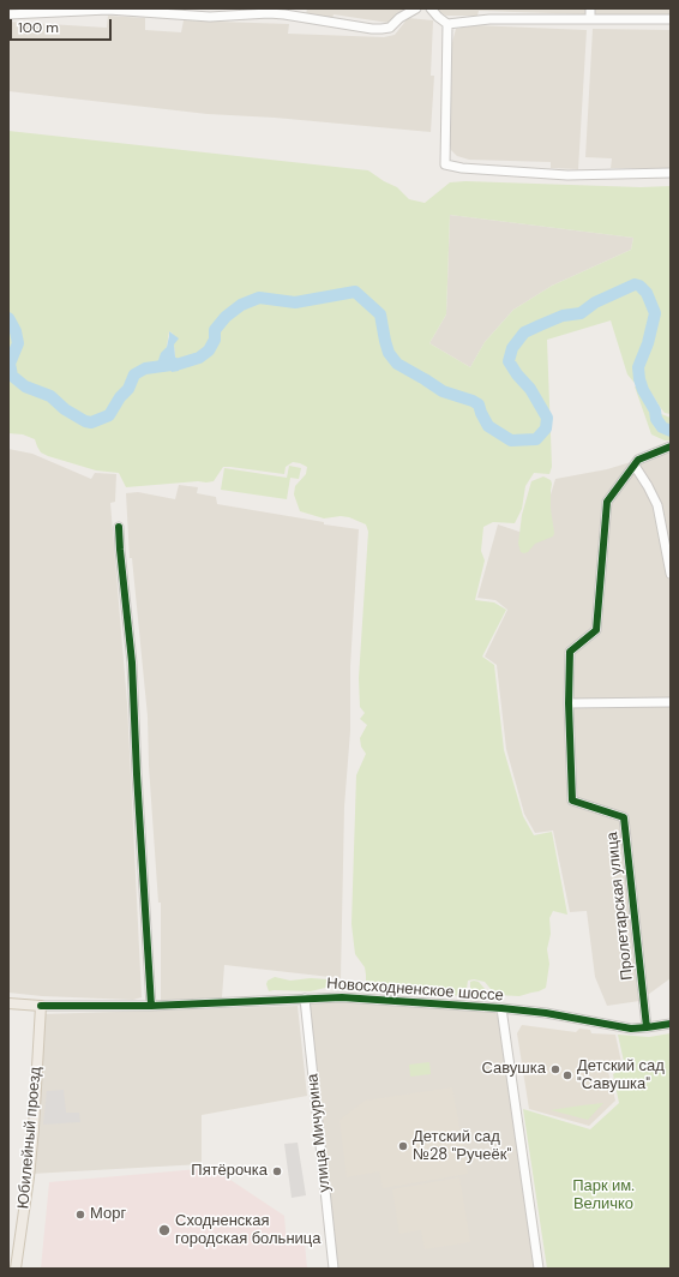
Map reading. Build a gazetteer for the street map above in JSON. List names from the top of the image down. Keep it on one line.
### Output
{"streets":{"main road":["Новосходненское шоссе","Юбилейный проезд"],"street":["Пролетарская улица","улица Мичурина"]},"crossings":[["Пролетарская улица","Новосходненское шоссе"],["Новосходненское шоссе","улица Мичурина"],["Новосходненское шоссе","Юбилейный проезд"]],"parks":["Парк им. Величко"],"places":["Савушка","Детский сад \"Савушка\"","Детский сад №28 \"Ручеёк\"","Пятёрочка","Морг","Сходненская городская больница"],"scale_bar":"100 m"}
